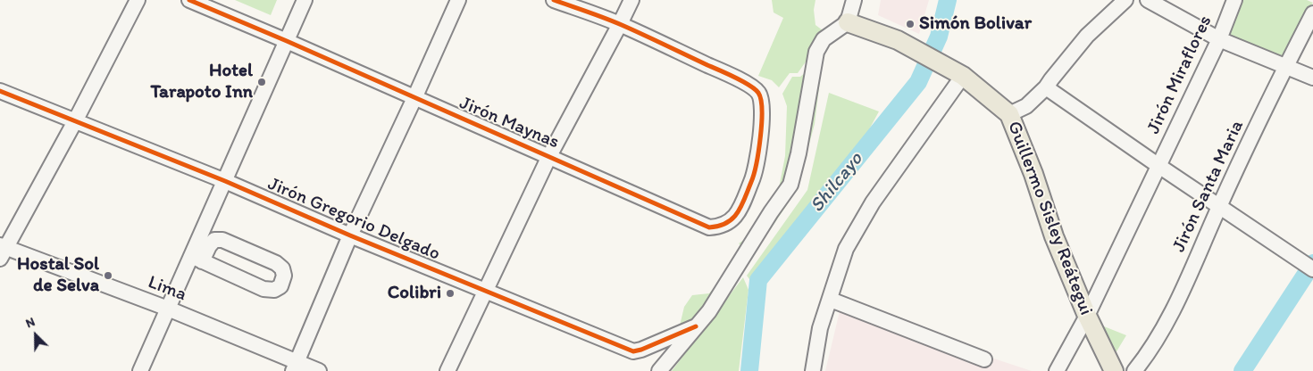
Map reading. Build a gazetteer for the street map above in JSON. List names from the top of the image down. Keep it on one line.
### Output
{"streets":{"main road":["Guillermo Sisley Reátegui"],"street":["Jirón Miraflores","Jirón Maynas","Jirón Santa Maria","Jirón Gregorio Delgado","Lima"]},"crossings":[["Jirón Miraflores","Guillermo Sisley Reátegui"]],"water":["Shilcayo"],"places":["Simón Bolivar","Hotel Tarapoto Inn","Hostal Sol de Selva","Colibri"],"north":"top left"}
